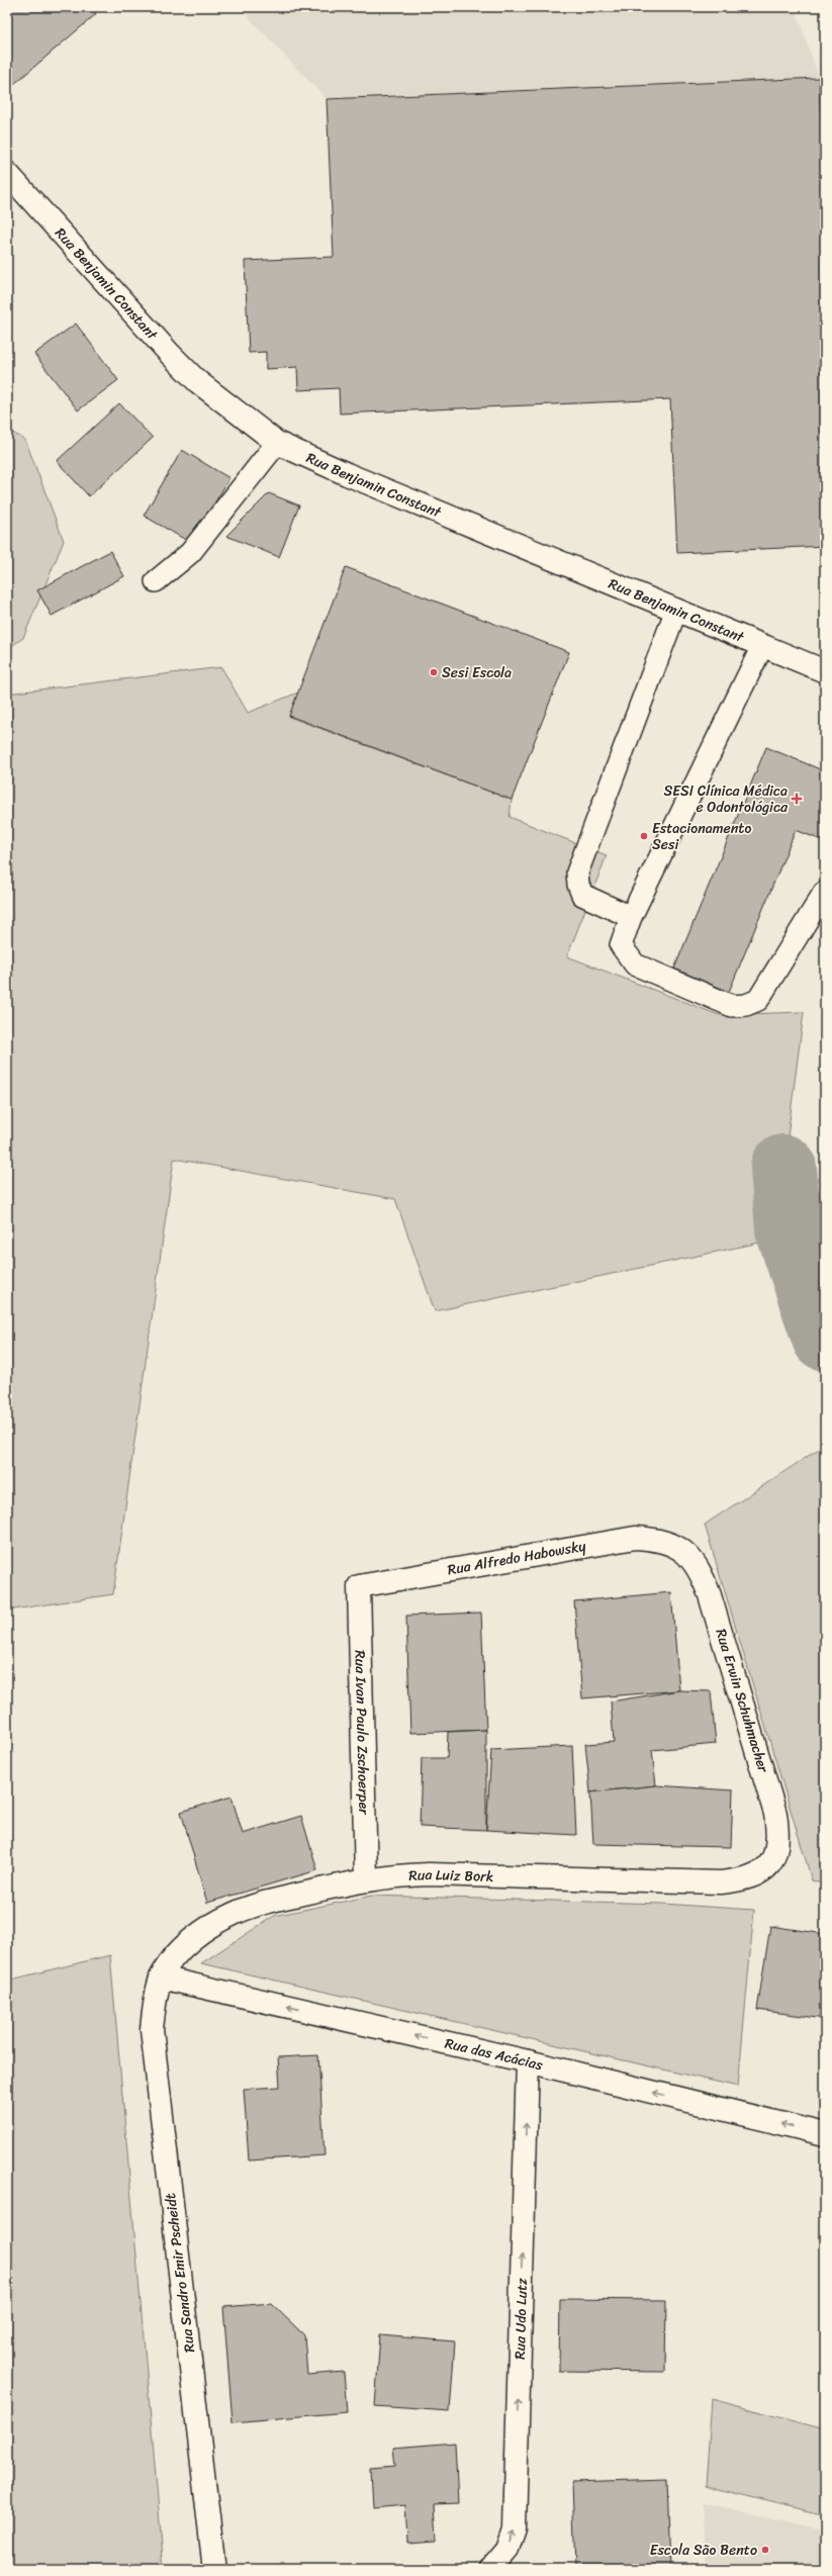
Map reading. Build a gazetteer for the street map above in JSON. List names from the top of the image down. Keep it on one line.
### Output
{"streets":{"street":["Rua Benjamin Constant","Rua Alfredo Habowsky","Rua Erwin Schuhmacher","Rua Ivan Paulo Zschoerper","Rua Luiz Bork","Rua das Acácias","Rua Sandro Emir Pscheidt","Rua Udo Lutz"]},"crossings":[["Rua Alfredo Habowsky","Rua Erwin Schuhmacher"],["Rua Alfredo Habowsky","Rua Ivan Paulo Zschoerper"],["Rua Erwin Schuhmacher","Rua Luiz Bork"],["Rua Ivan Paulo Zschoerper","Rua Luiz Bork"],["Rua Luiz Bork","Rua das Acácias"],["Rua Luiz Bork","Rua Sandro Emir Pscheidt"],["Rua das Acácias","Rua Sandro Emir Pscheidt"],["Rua das Acácias","Rua Udo Lutz"]],"one_way":["Rua das Acácias","Rua Udo Lutz"],"places":{"other":["Sesi Escola","Estacionamento Sesi","Escola São Bento"],"health":["SESI Clínica Médica e Odontológica"]}}
